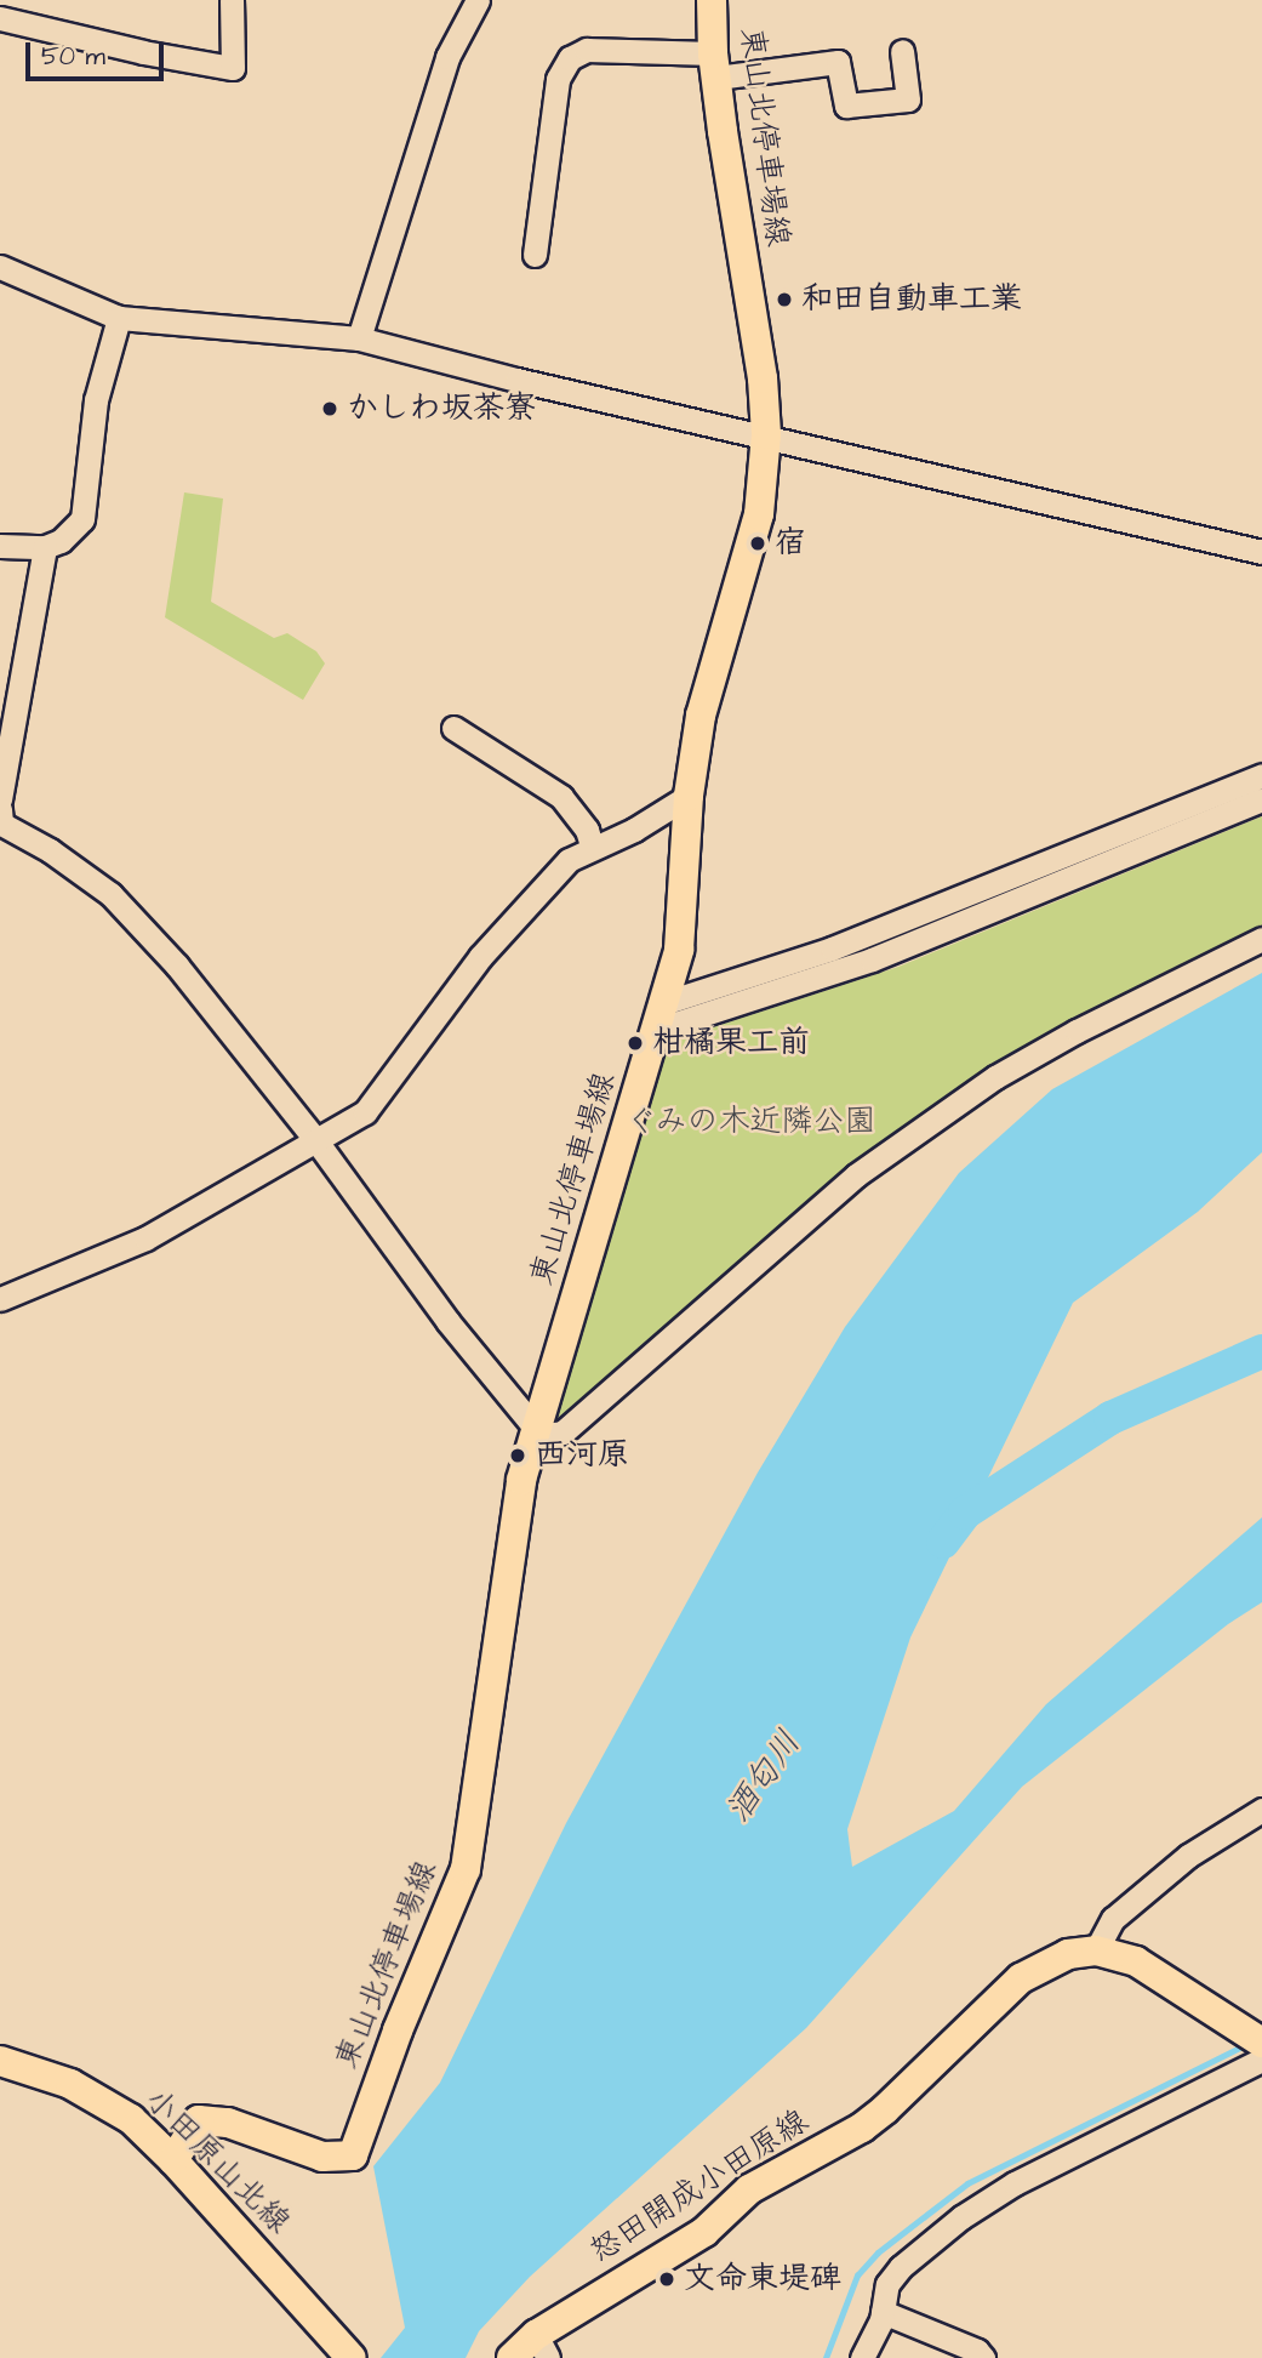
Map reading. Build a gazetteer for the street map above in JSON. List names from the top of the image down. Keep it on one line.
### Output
{"streets":{"main road":["東山北停車場線","小田原山北線","怒田開成小田原線"]},"crossings":[["東山北停車場線","小田原山北線"]],"water":["酒匂川"],"parks":["ぐみの木近隣公園"],"places":["和田自動車工業","かしわ坂茶寮","宿","柑橘果工前","西河原","文命東堤碑"],"scale_bar":"50 m"}
